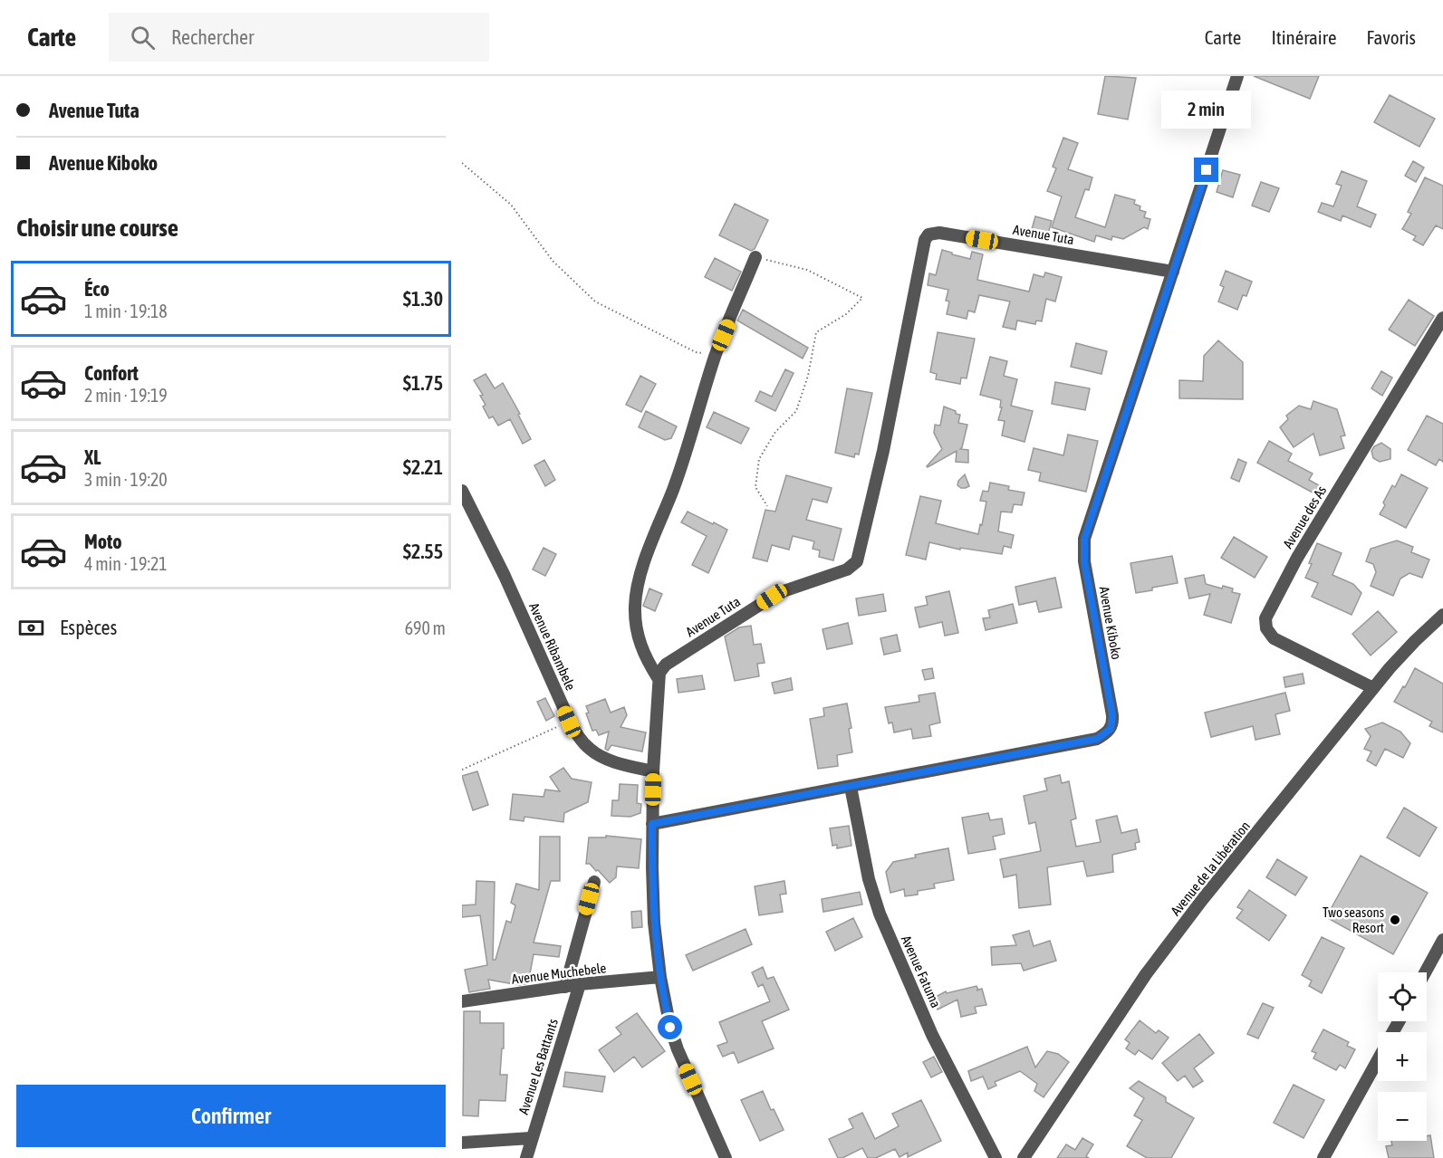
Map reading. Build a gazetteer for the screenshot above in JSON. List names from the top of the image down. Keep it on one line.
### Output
{"streets":{"street":["Avenue Tuta","Avenue des As","Avenue Kiboko","Avenue Ribambele","Avenue de la Libération","Avenue Fatuma","Avenue Muchebele","Avenue Les Battants"]},"crossings":[["Avenue Tuta","Avenue Kiboko"],["Avenue des As","Avenue de la Libération"],["Avenue Kiboko","Avenue Fatuma"],["Avenue Muchebele","Avenue Les Battants"]],"places":["Two seasons Resort"],"page":{"header":"Carte","search":"Rechercher","nav":["Carte","Itinéraire","Favoris"],"banner":["Avenue Tuta","Avenue Kiboko"],"bubble":"2 min","heading":"Choisir une course","list":[{"name":"Éco","note":"1 min · 19:18","value":"$1.30"},{"name":"Confort","note":"2 min · 19:19","value":"$1.75"},{"name":"XL","note":"3 min · 19:20","value":"$2.21"},{"name":"Moto","note":"4 min · 19:21","value":"$2.55"}],"pay":["Espèces","690 m"],"map_buttons":["+","−"],"buttons":"Confirmer"}}
